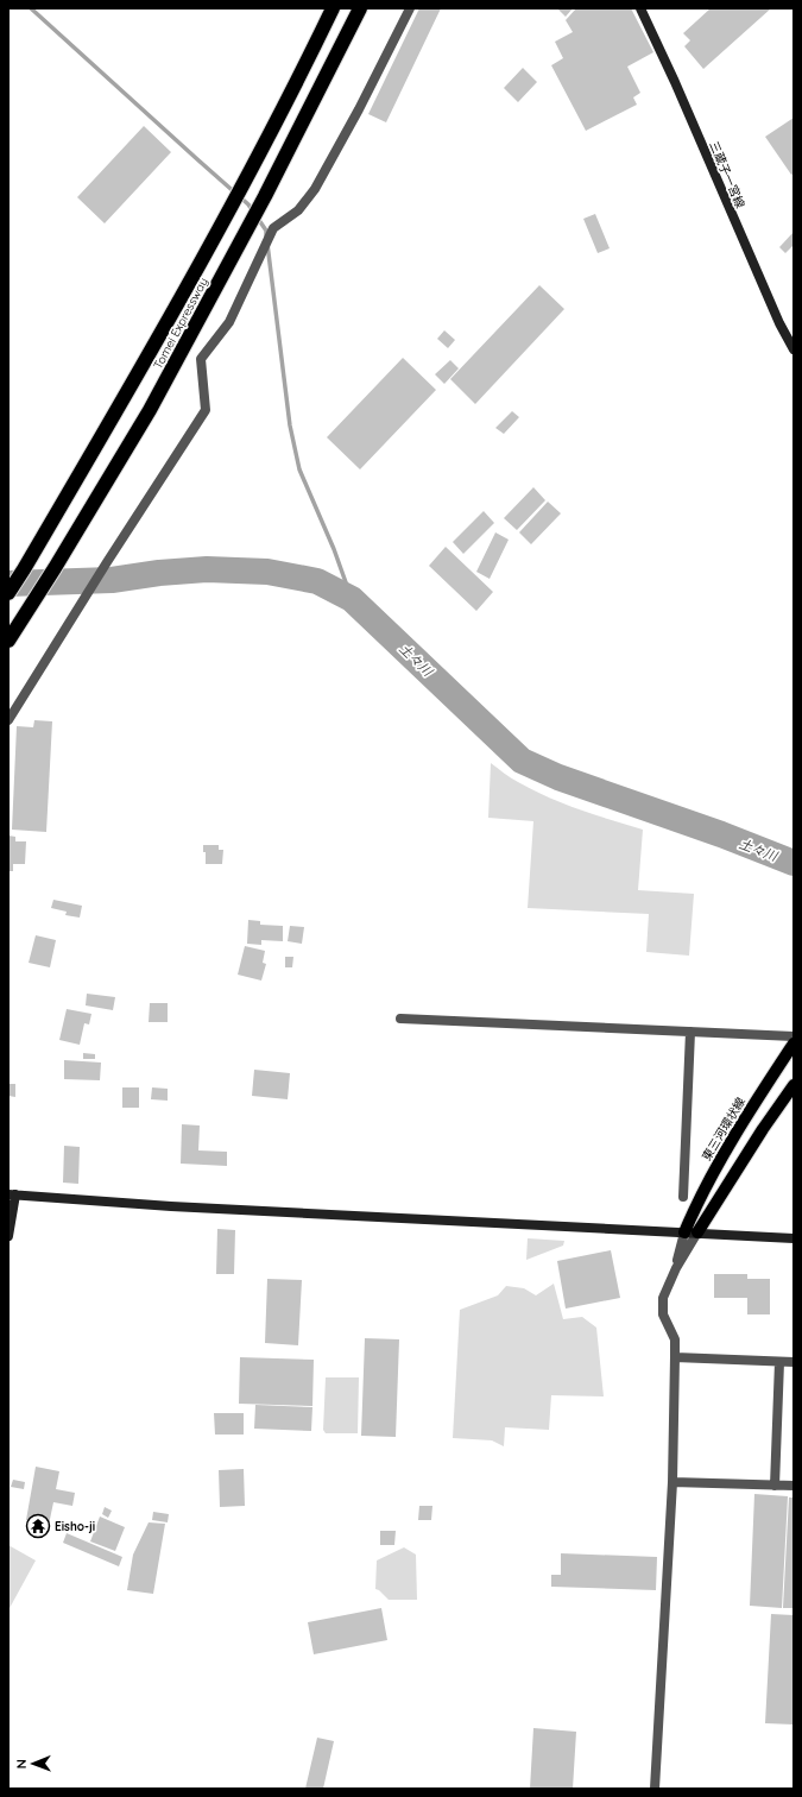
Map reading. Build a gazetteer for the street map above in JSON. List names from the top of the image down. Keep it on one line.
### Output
{"streets":{"highway":["Tomei Expressway"],"main road":["東三河環状線"],"street":["三蔵子一宮線"]},"water":["土々川"],"places":{"temple":["Eisho-ji"]},"north":"left"}
